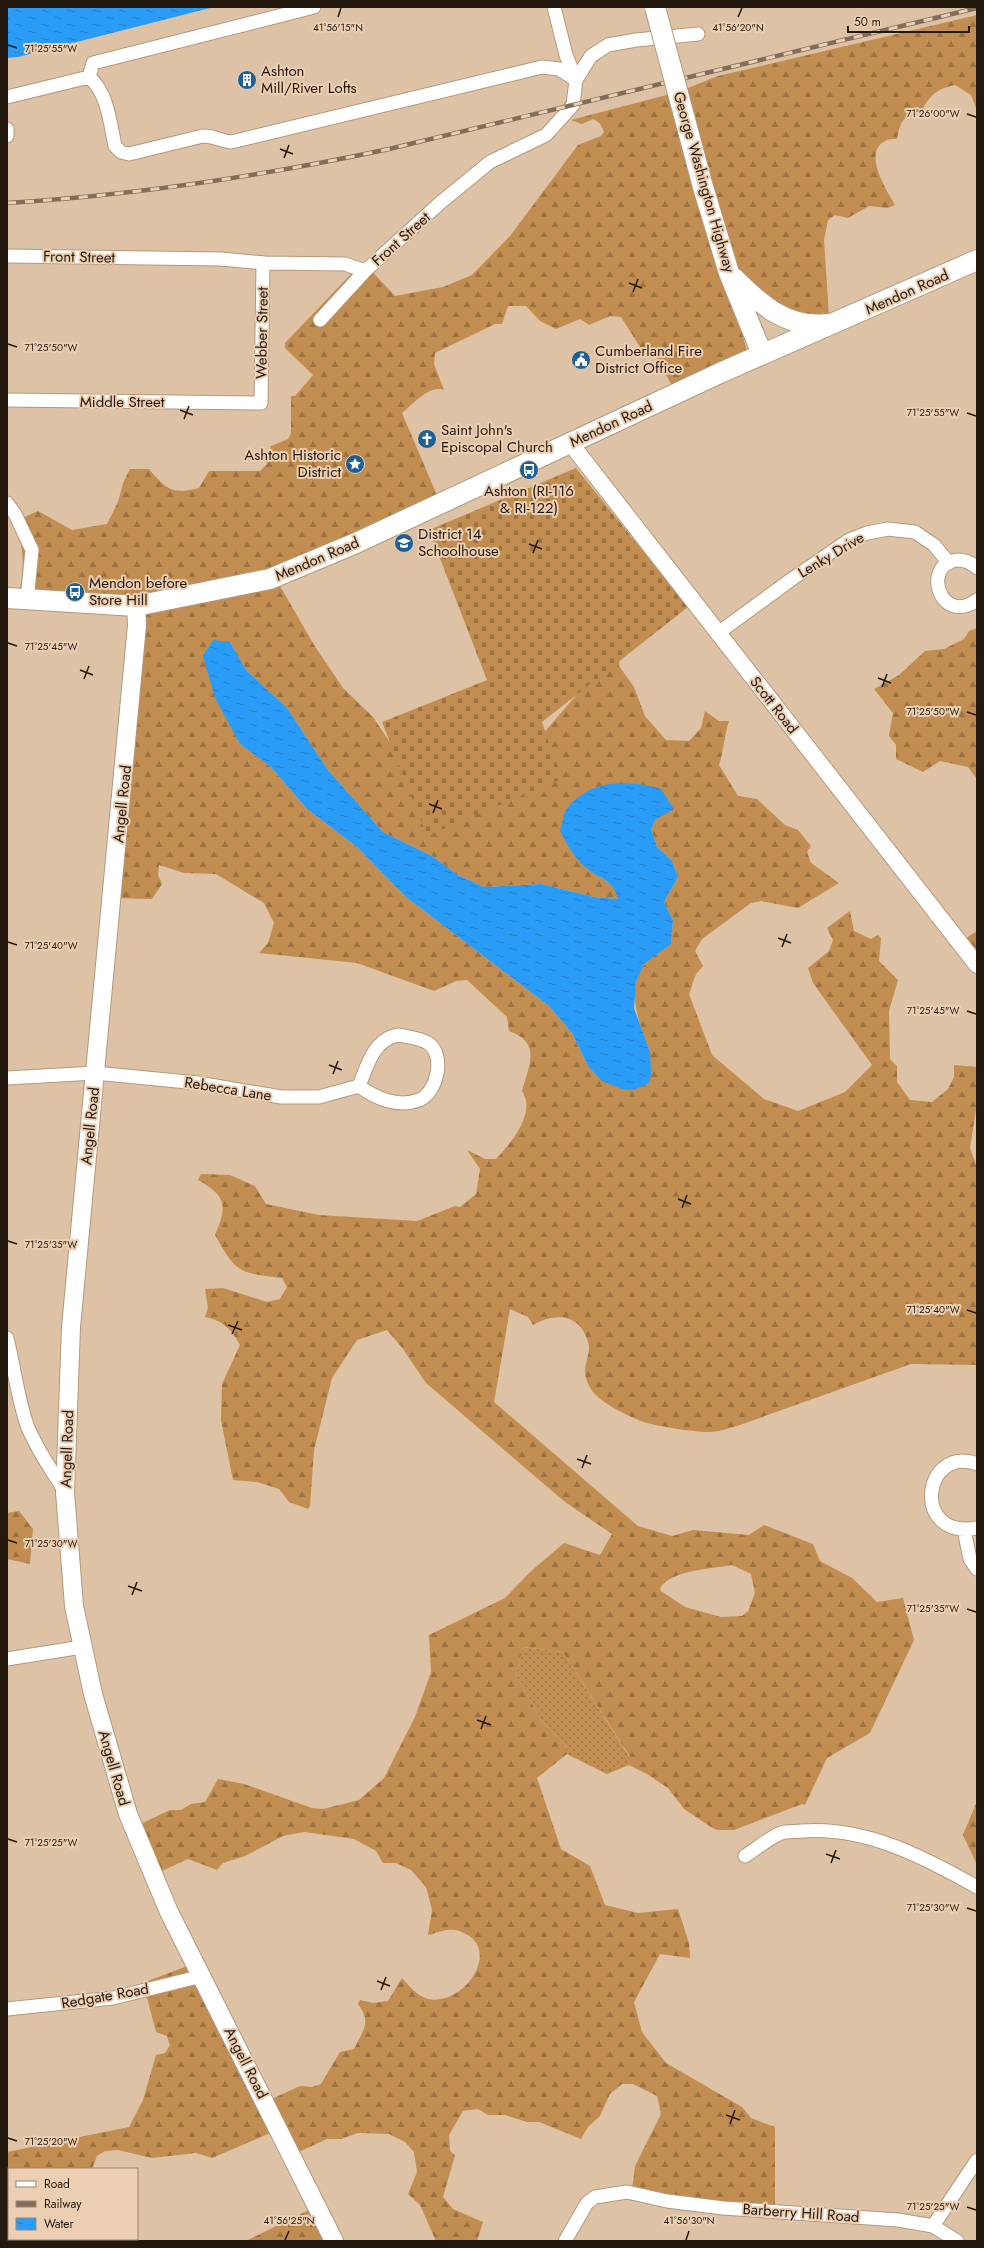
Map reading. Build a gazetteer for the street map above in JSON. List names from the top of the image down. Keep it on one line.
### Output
{"streets":{"main road":["George Washington Highway","Mendon Road","Angell Road"],"street":["Front Street","Webber Street","Middle Street","Lenky Drive","Scott Road","Rebecca Lane","Redgate Road","Barberry Hill Road"]},"crossings":[["George Washington Highway","Mendon Road"],["Front Street","Webber Street"],["Mendon Road","Scott Road"],["Mendon Road","Angell Road"],["Webber Street","Middle Street"],["Lenky Drive","Scott Road"],["Angell Road","Rebecca Lane"],["Angell Road","Redgate Road"]],"places":{"building":["Ashton Mill/River Lofts"],"public building":["Cumberland Fire District Office"],"church":["Saint John's Episcopal Church"],"place":["Ashton Historic District"],"bus stop":["Ashton (RI-116 & RI-122)","Mendon before Store Hill"],"school or university":["District 14 Schoolhouse"]},"legend":["Road","Railway","Water"],"scale_bar":"50 m","coordinates":["41°56'15\"N","41°56'20\"N","71°25'55\"W","71°26'00\"W","71°25'50\"W","71°25'45\"W","71°25'40\"W","71°25'35\"W","71°25'30\"W","71°25'25\"W","71°25'20\"W","41°56'25\"N","41°56'30\"N"]}
